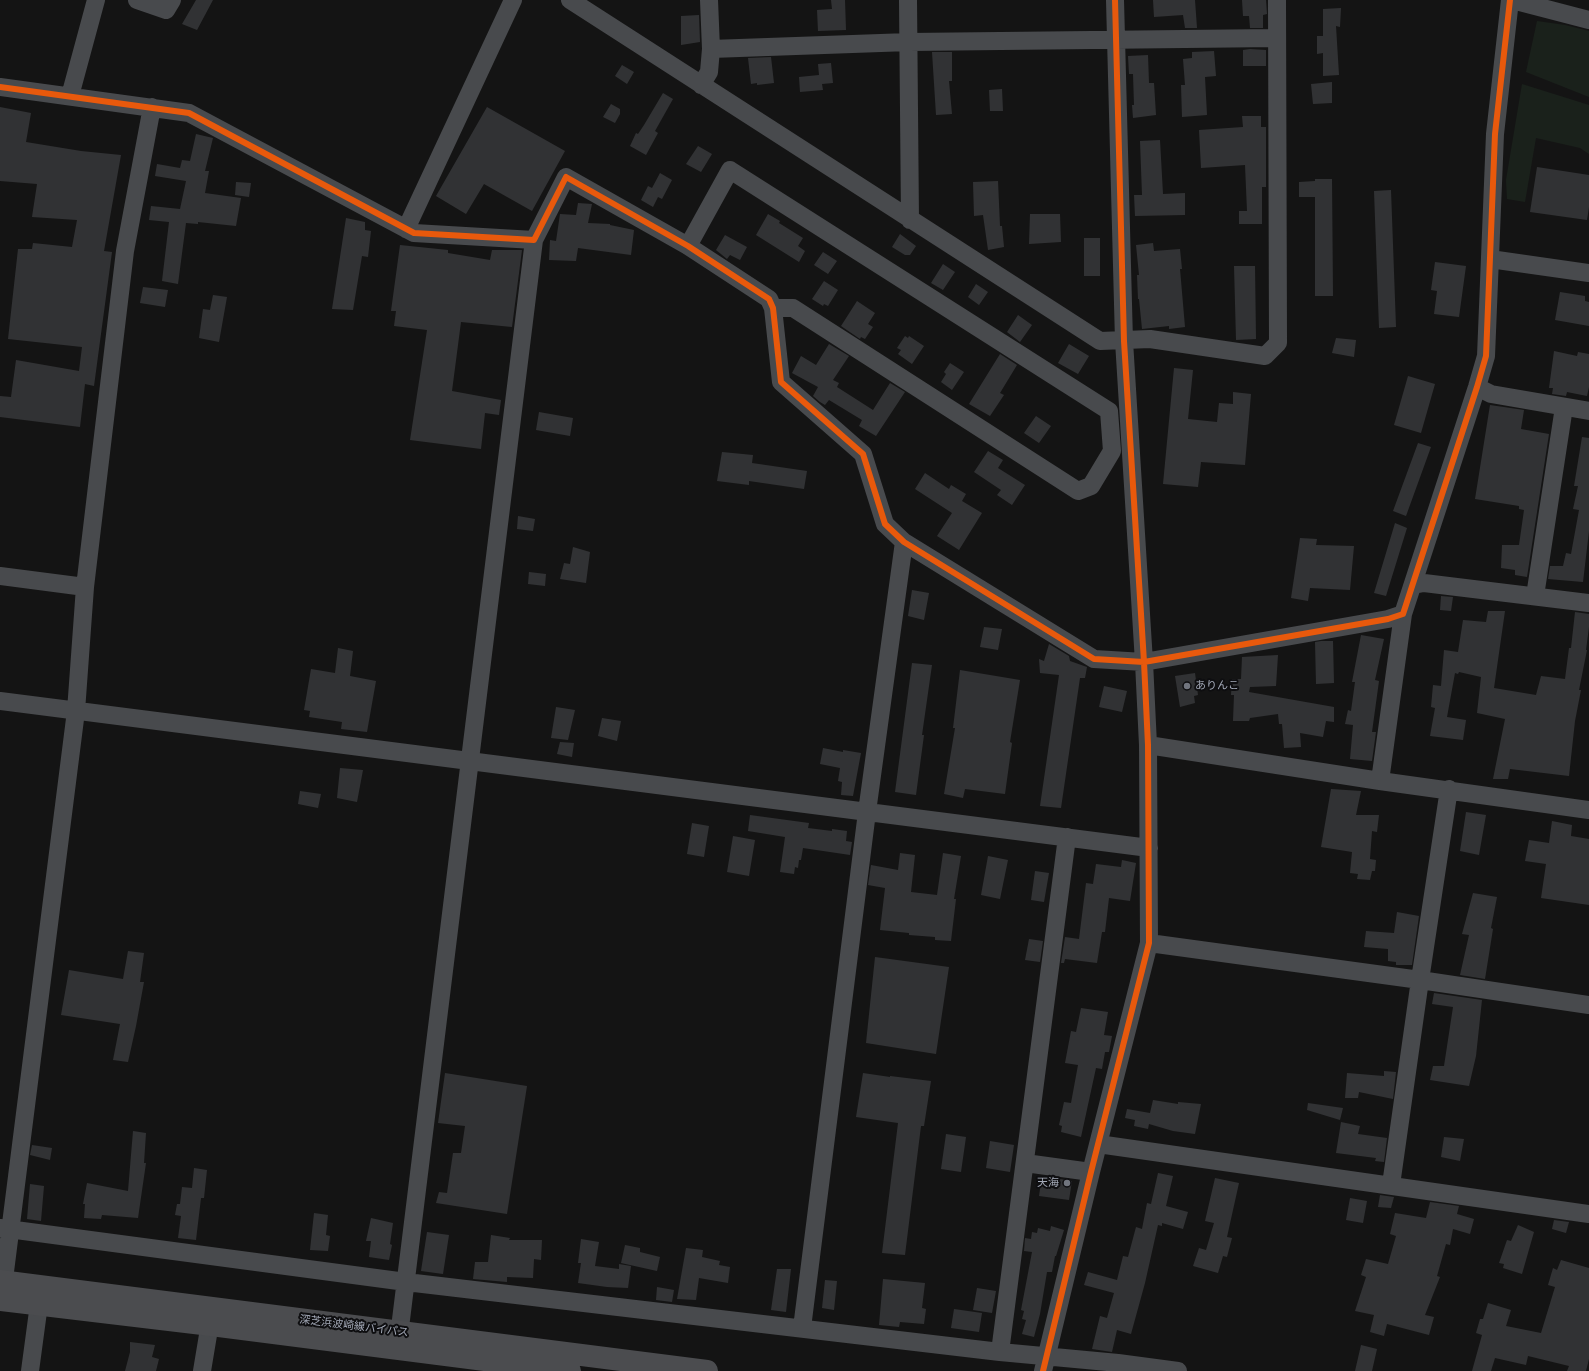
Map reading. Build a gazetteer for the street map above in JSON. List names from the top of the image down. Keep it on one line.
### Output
{"streets":{"main road":["深芝浜波崎線バイパス"]},"places":["ありんこ","天海"]}
